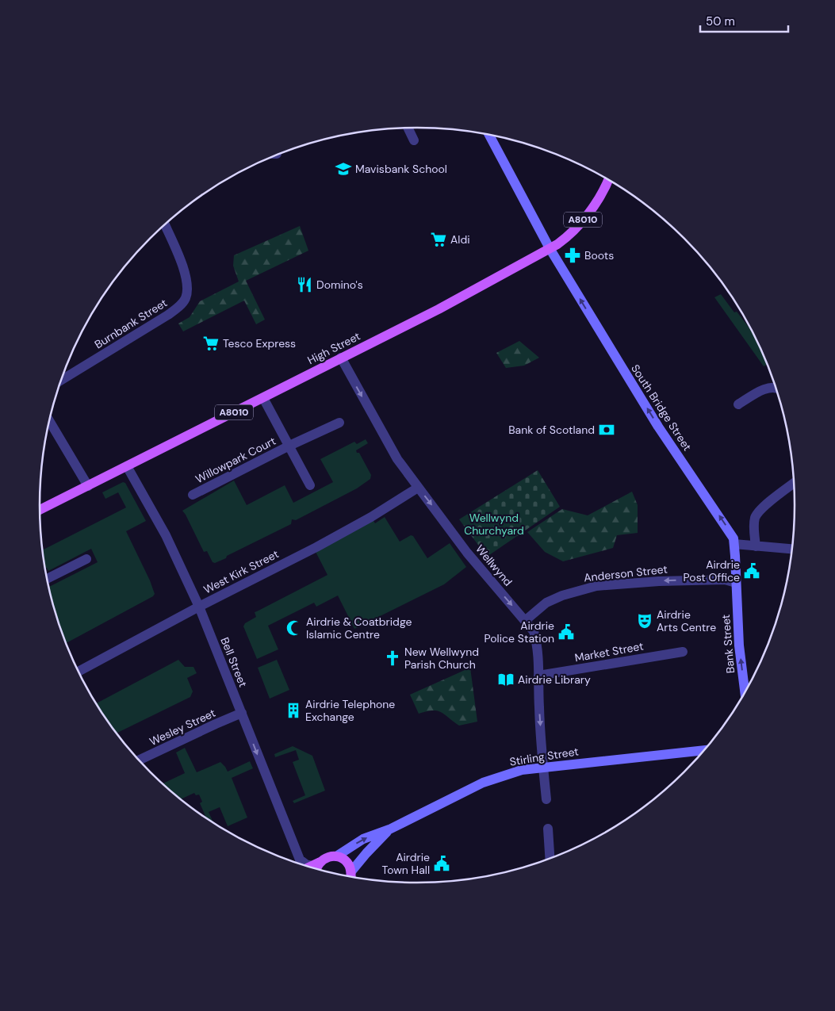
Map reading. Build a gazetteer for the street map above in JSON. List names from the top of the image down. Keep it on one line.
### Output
{"streets":{"main road":["A8010","High Street","South Bridge Street","Bank Street","Stirling Street"],"street":["Burnbank Street","Willowpark Court","Wellwynd","West Kirk Street","Anderson Street","Market Street","Bell Street","Wesley Street"]},"crossings":[["A8010","High Street"],["A8010","South Bridge Street"],["A8010","Bell Street"],["High Street","South Bridge Street"],["High Street","Willowpark Court"],["High Street","Wellwynd"],["High Street","Bell Street"],["South Bridge Street","Anderson Street"],["South Bridge Street","Bank Street"],["Wellwynd","West Kirk Street"],["Wellwynd","Anderson Street"],["Wellwynd","Market Street"],["Wellwynd","Stirling Street"],["West Kirk Street","Bell Street"],["Anderson Street","Bank Street"],["Bell Street","Wesley Street"]],"one_way":["South Bridge Street","Wellwynd","Anderson Street","Bank Street","Bell Street"],"parks":["Wellwynd Churchyard"],"places":{"school or university":["Mavisbank School"],"supermarket":["Aldi","Tesco Express"],"pharmacy":["Boots"],"restaurant":["Domino's"],"bank":["Bank of Scotland"],"public building":["Airdrie Post Office","Airdrie Police Station","Airdrie Town Hall"],"theatre":["Airdrie Arts Centre"],"mosque":["Airdrie & Coatbridge Islamic Centre"],"church":["New Wellwynd Parish Church"],"library":["Airdrie Library"],"building":["Airdrie Telephone Exchange"]},"scale_bar":"50 m"}
